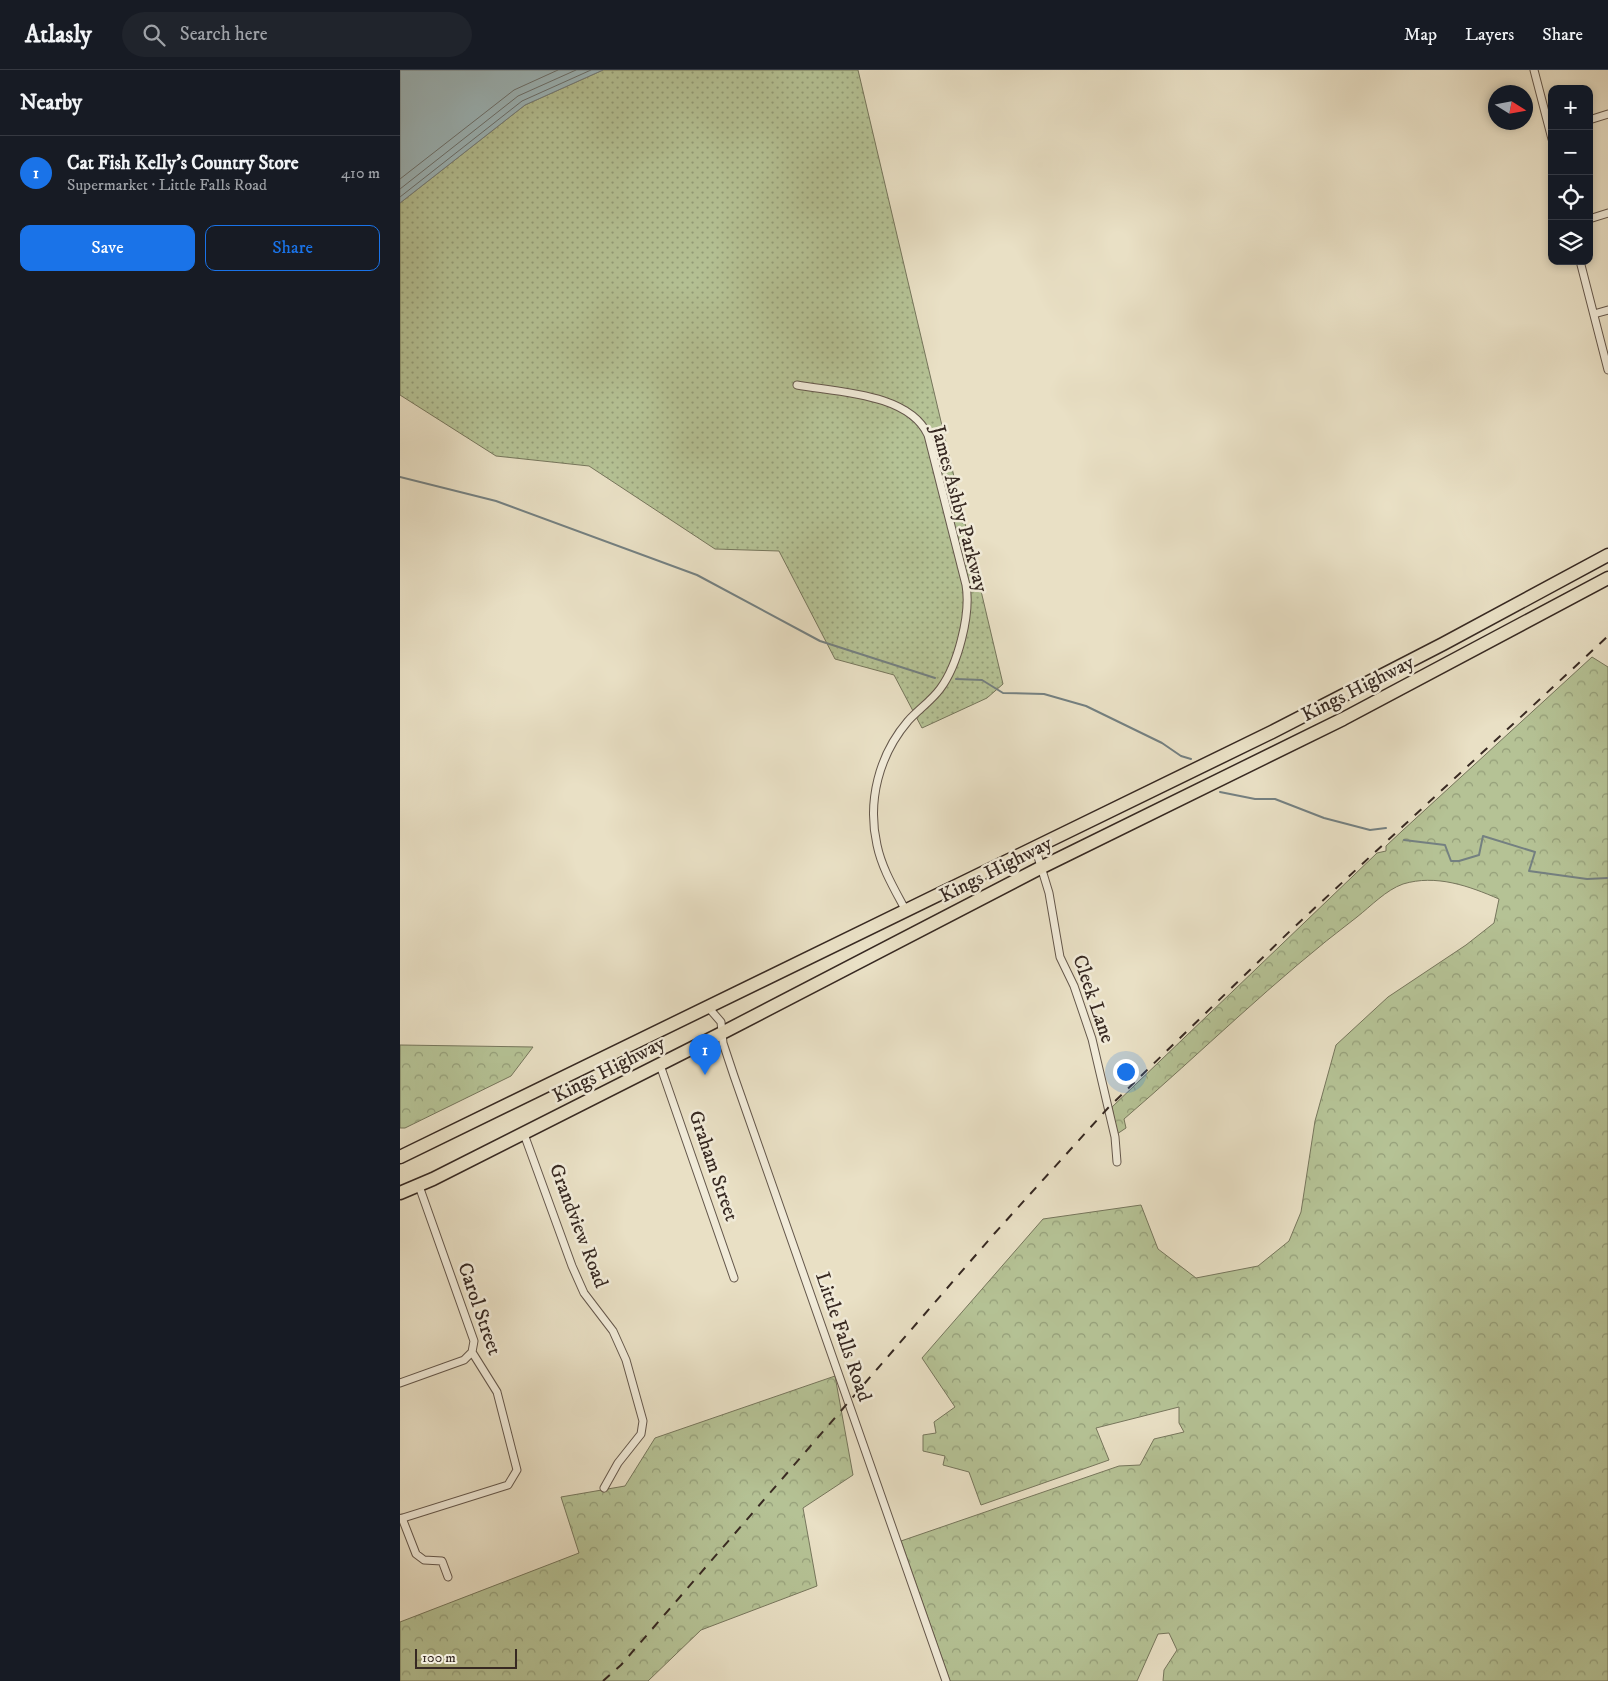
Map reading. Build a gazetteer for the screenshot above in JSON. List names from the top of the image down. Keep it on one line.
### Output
{"streets":{"highway":["Kings Highway"],"street":["James Ashby Parkway","Cleek Lane","Graham Street","Grandview Road","Carol Street","Little Falls Road"]},"crossings":[["James Ashby Parkway","Kings Highway"],["Kings Highway","Cleek Lane"],["Kings Highway","Graham Street"],["Kings Highway","Grandview Road"],["Kings Highway","Carol Street"],["Kings Highway","Little Falls Road"]],"scale_bar":"100 m","north":"right","page":{"header":"Atlasly","search":"Search here","nav":["Map","Layers","Share"],"heading":"Nearby","map_buttons":["+","−"],"list":[{"mark":"1","name":"Cat Fish Kelly's Country Store","note":"Supermarket · Little Falls Road","value":"410 m"}],"buttons":["Save","Share"],"pins":"1","scale":"100 m"}}
